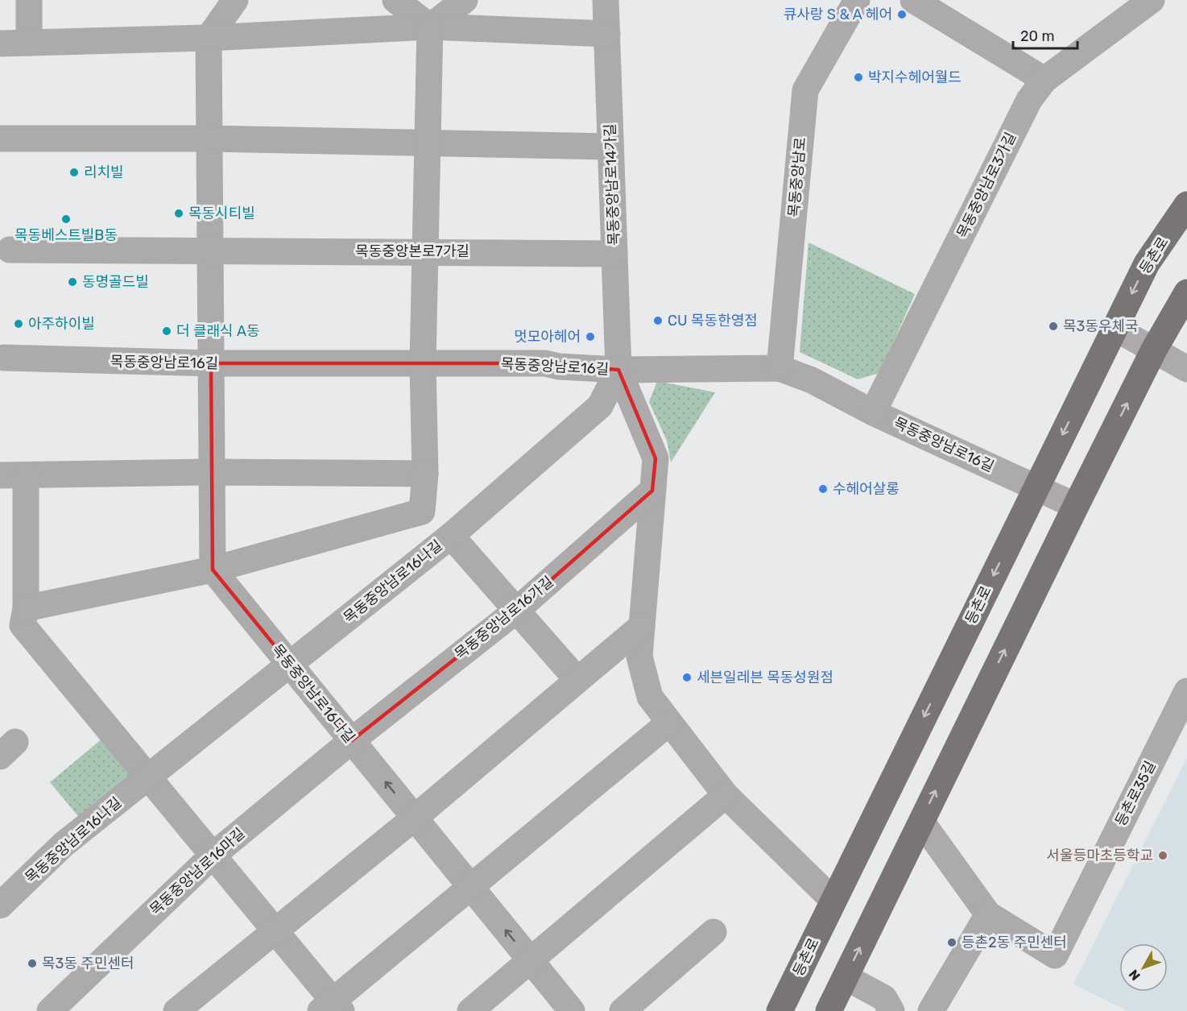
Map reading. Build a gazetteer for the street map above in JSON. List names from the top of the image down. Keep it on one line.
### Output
{"streets":{"main road":["등촌로"],"street":["목동중앙남로","목동중앙남로14가길","목동중앙남로3가길","목동중앙본로7가길","목동중앙남로16길","목동중앙남로16나길","목동중앙남로16가길","목동중앙남로16다길","등촌로35길","목동중앙남로16마길"]},"crossings":[["목동중앙남로","목동중앙남로16길"],["목동중앙남로14가길","목동중앙본로7가길"],["목동중앙남로14가길","목동중앙남로16길"],["목동중앙남로14가길","목동중앙남로16나길"],["목동중앙남로3가길","목동중앙남로16길"],["등촌로","목동중앙남로16길"],["목동중앙남로16길","목동중앙남로16나길"],["목동중앙남로16나길","목동중앙남로16다길"],["목동중앙남로16가길","목동중앙남로16다길"],["목동중앙남로16가길","목동중앙남로16마길"],["목동중앙남로16다길","목동중앙남로16마길"]],"places":["큐사랑 S & A 헤어","박지수헤어월드","리치빌","목동시티빌","목동베스트빌B동","동명골드빌","CU 목동한영점","아주하이빌","목3동우체국","더 클래식 A동","멋모아헤어","수헤어살롱","세븐일레븐 목동성원점","서울등마초등학교","등촌2동 주민센터","목3동 주민센터"],"scale_bar":"20 m","north":"bottom left"}
